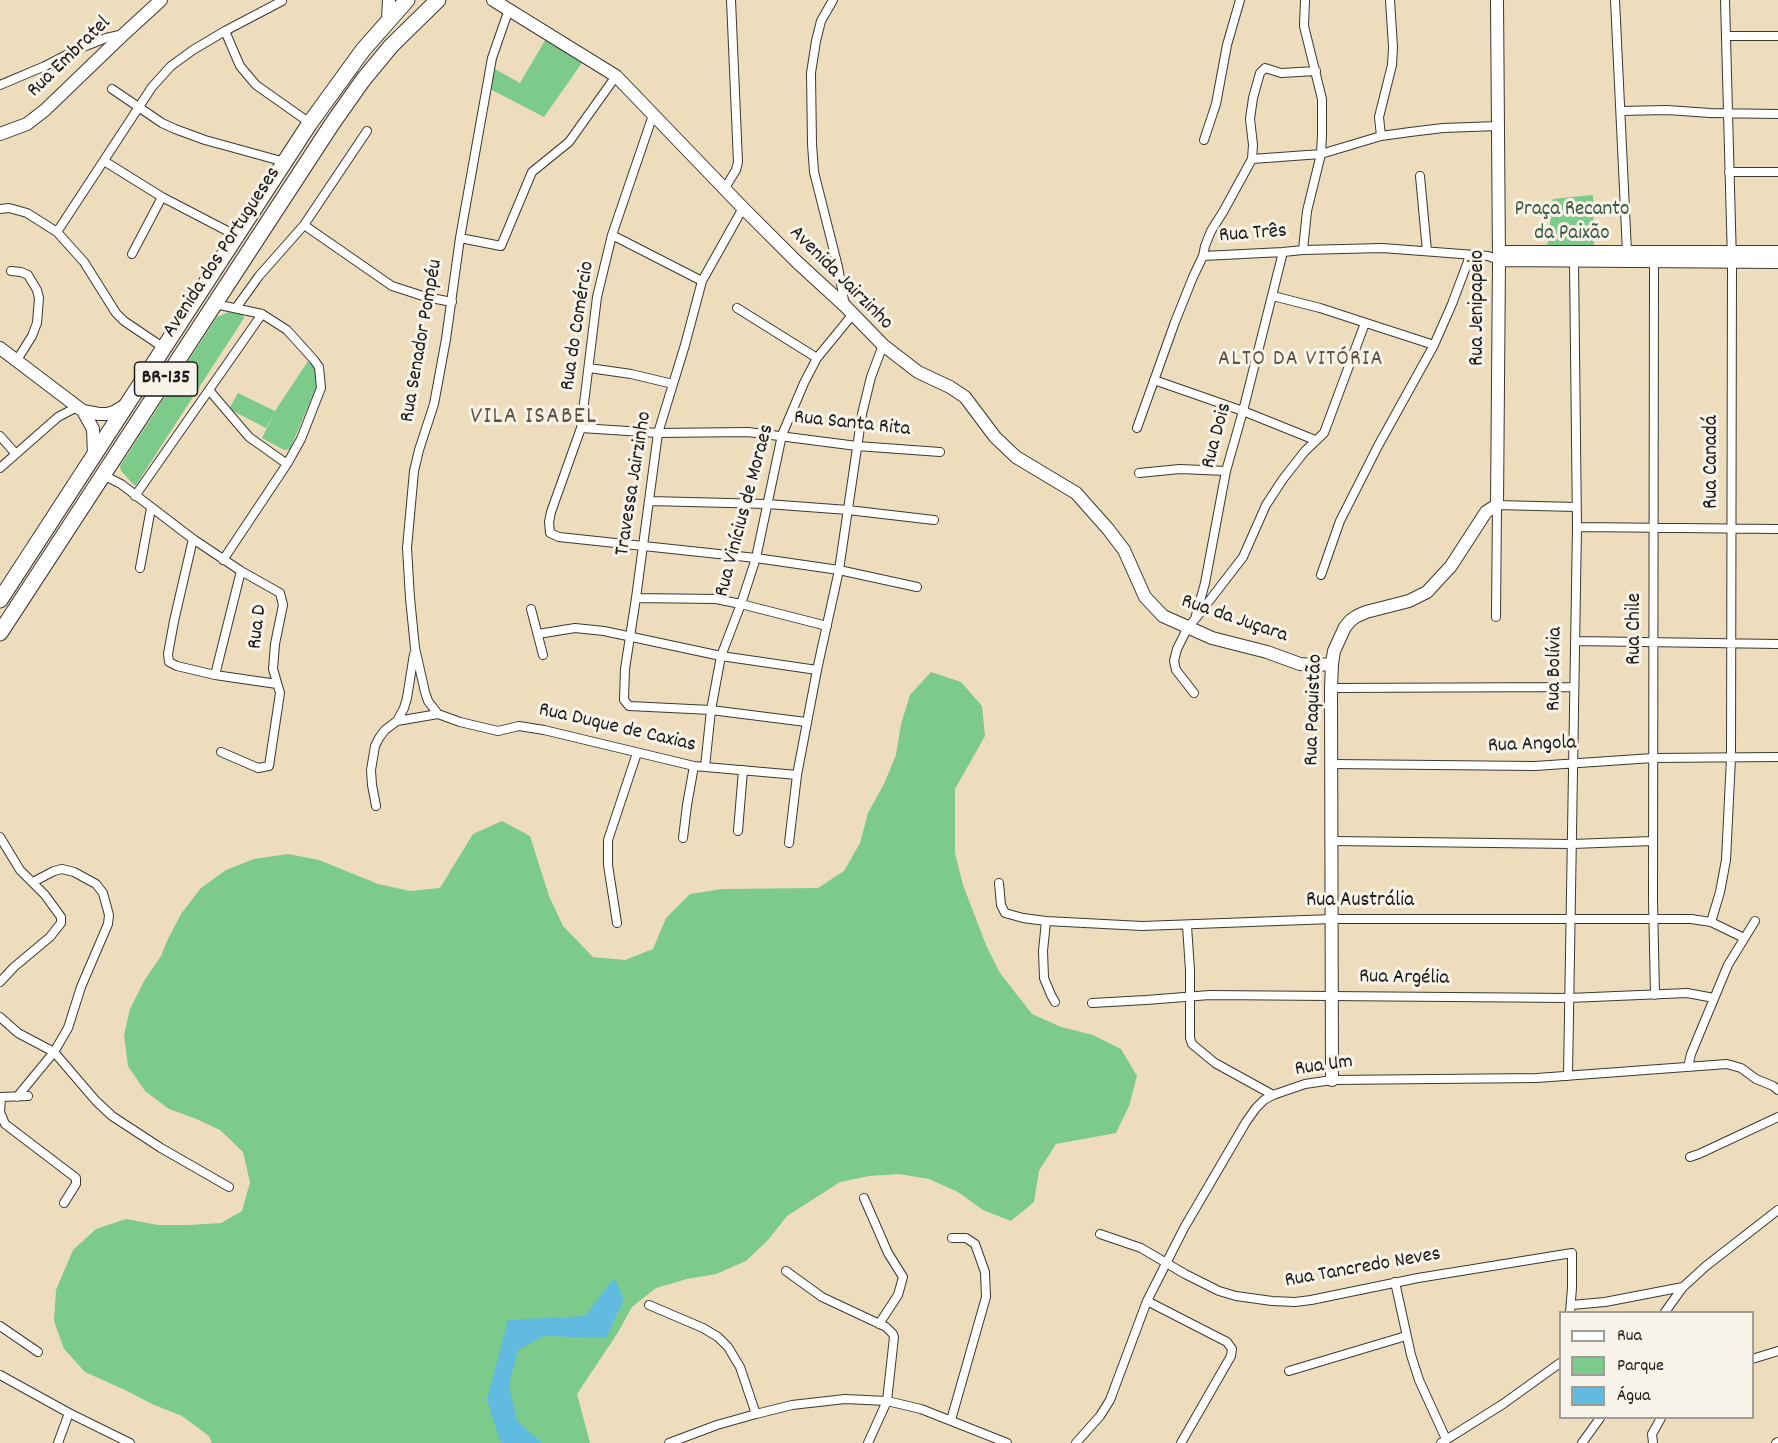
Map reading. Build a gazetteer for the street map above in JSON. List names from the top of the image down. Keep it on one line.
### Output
{"streets":{"highway":["Avenida dos Portugueses","BR-135"],"street":["Rua Embratel","Rua Três","Avenida Jairzinho","Rua Jenipapeio","Rua do Comércio","Rua Senador Pompéu","Rua Santa Rita","Rua Dois","Rua Canadá","Travessa Jairzinho","Rua Vinícius de Moraes","Rua da Juçara","Rua D","Rua Chile","Rua Bolívia","Rua Paquistão","Rua Duque de Caxias","Rua Angola","Rua Austrália","Rua Argélia","Rua Um","Rua Tancredo Neves"]},"crossings":[["Rua Três","Rua Jenipapeio"],["Rua Três","Rua Dois"],["Avenida dos Portugueses","Rua D"],["Avenida Jairzinho","Rua do Comércio"],["Avenida Jairzinho","Rua Senador Pompéu"],["Avenida Jairzinho","Rua Santa Rita"],["Avenida Jairzinho","Travessa Jairzinho"],["Avenida Jairzinho","Rua Vinícius de Moraes"],["Avenida Jairzinho","Rua da Juçara"],["Avenida Jairzinho","Rua Duque de Caxias"],["Rua Jenipapeio","Rua Paquistão"],["Rua do Comércio","Rua Santa Rita"],["Rua do Comércio","Travessa Jairzinho"],["Rua Senador Pompéu","Rua Duque de Caxias"],["Rua Santa Rita","Travessa Jairzinho"],["Rua Santa Rita","Rua Vinícius de Moraes"],["Rua Dois","Rua da Juçara"],["Rua Canadá","Rua Angola"],["Rua Canadá","Rua Austrália"],["Travessa Jairzinho","Rua Vinícius de Moraes"],["Rua Vinícius de Moraes","Rua Duque de Caxias"],["Rua da Juçara","Rua Paquistão"],["Rua Chile","Rua Angola"],["Rua Chile","Rua Austrália"],["Rua Chile","Rua Argélia"],["Rua Bolívia","Rua Angola"],["Rua Bolívia","Rua Austrália"],["Rua Bolívia","Rua Argélia"],["Rua Bolívia","Rua Um"],["Rua Paquistão","Rua Angola"],["Rua Paquistão","Rua Austrália"],["Rua Paquistão","Rua Argélia"],["Rua Paquistão","Rua Um"],["Rua Um","Rua Tancredo Neves"]],"districts":["ALTO DA VITÓRIA","VILA ISABEL"],"parks":["Praça Recanto da Paixão"],"legend":["Rua","Parque","Água"]}
